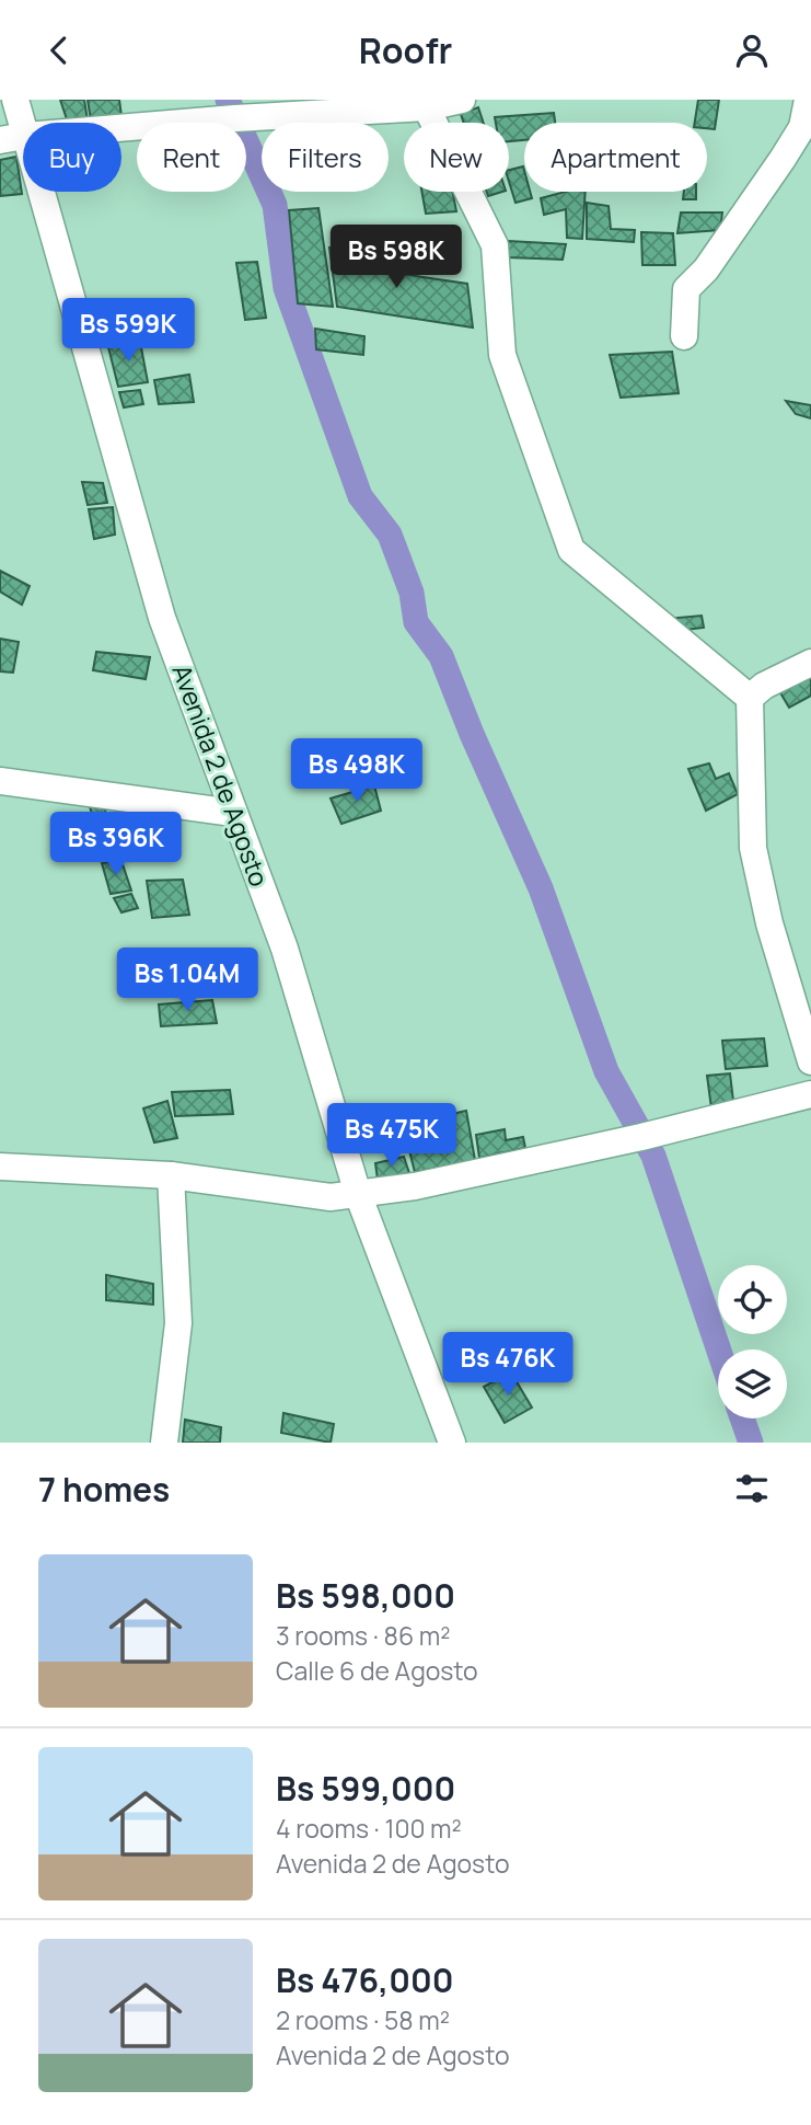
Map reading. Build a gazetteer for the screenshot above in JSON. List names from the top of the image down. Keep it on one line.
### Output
{"streets":{"street":["Avenida 2 de Agosto"]},"page":{"header":"Roofr","chip":["Buy","Rent","Filters","New","Apartment"],"price":["Bs 598K","Bs 599K","Bs 498K","Bs 396K","Bs 1.04M","Bs 475K","Bs 476K"],"heading":"7 homes","list":[{"name":"Bs 598,000","note":"3 rooms · 86 m² · Calle 6 de Agosto"},{"name":"Bs 599,000","note":"4 rooms · 100 m² · Avenida 2 de Agosto"},{"name":"Bs 476,000","note":"2 rooms · 58 m² · Avenida 2 de Agosto"}]}}
